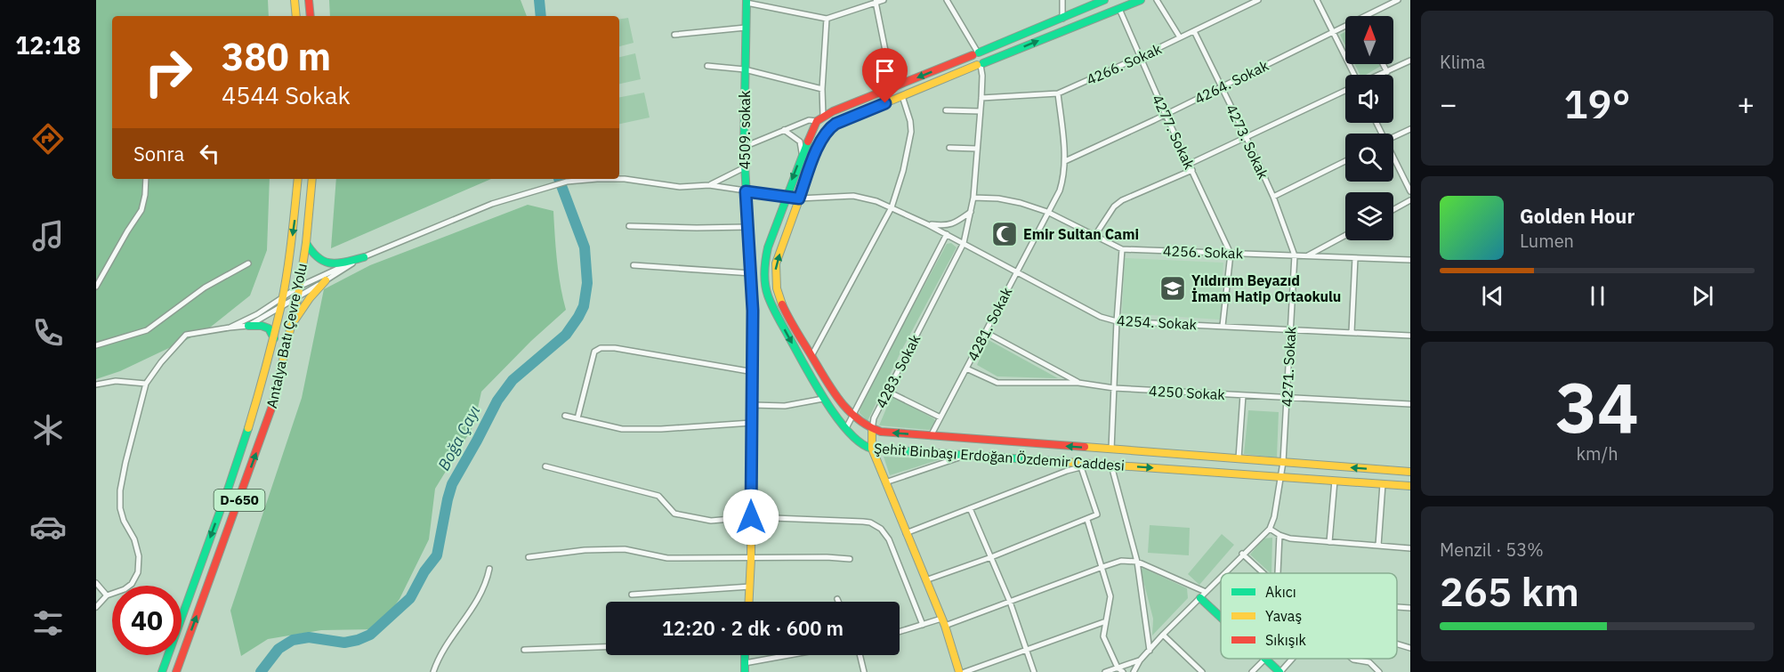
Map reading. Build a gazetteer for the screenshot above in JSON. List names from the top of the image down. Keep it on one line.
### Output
{"streets":{"main road":["4509. sokak","Antalya Batı Çevre Yolu","4283. Sokak","Şehit Binbaşı Erdoğan Özdemir Caddesi","D-650"],"street":["4266. Sokak","4264. Sokak","4277. Sokak","4273. Sokak","4256. Sokak","4254. Sokak","4281. Sokak","4271. Sokak","4250 Sokak"]},"crossings":[["4266. Sokak","4277. Sokak"],["4266. Sokak","4273. Sokak"],["4266. Sokak","4281. Sokak"],["4266. Sokak","4283. Sokak"],["4264. Sokak","4277. Sokak"],["4264. Sokak","4273. Sokak"],["4264. Sokak","4281. Sokak"],["4509. sokak","4254. Sokak"],["4277. Sokak","4256. Sokak"],["4277. Sokak","Şehit Binbaşı Erdoğan Özdemir Caddesi"],["4273. Sokak","4256. Sokak"],["4273. Sokak","4271. Sokak"],["4256. Sokak","4281. Sokak"],["4256. Sokak","4271. Sokak"],["4256. Sokak","4283. Sokak"],["4254. Sokak","4281. Sokak"],["4254. Sokak","4271. Sokak"],["4254. Sokak","4283. Sokak"],["4254. Sokak","Şehit Binbaşı Erdoğan Özdemir Caddesi"],["4281. Sokak","4250 Sokak"],["4281. Sokak","Şehit Binbaşı Erdoğan Özdemir Caddesi"],["4271. Sokak","4250 Sokak"],["4271. Sokak","Şehit Binbaşı Erdoğan Özdemir Caddesi"],["4283. Sokak","Şehit Binbaşı Erdoğan Özdemir Caddesi"]],"water":["Boğa Çayı"],"places":{"mosque":["Emir Sultan Cami"],"school or university":["Yıldırım Beyazıd İmam Hatip Ortaokulu"]},"legend":["Akıcı","Yavaş","Sıkışık"],"north":"top","page":{"tabs":"12:18","tile":["Klima",["34","km/h"],["Menzil · 53%","265 km"]],"turn":["380 m","4544 Sokak"],"heat":["−","19°","+"],"then":"Sonra","song":["Golden Hour","Lumen"],"limit":"40","trip":"12:20 · 2 dk · 600 m"}}
